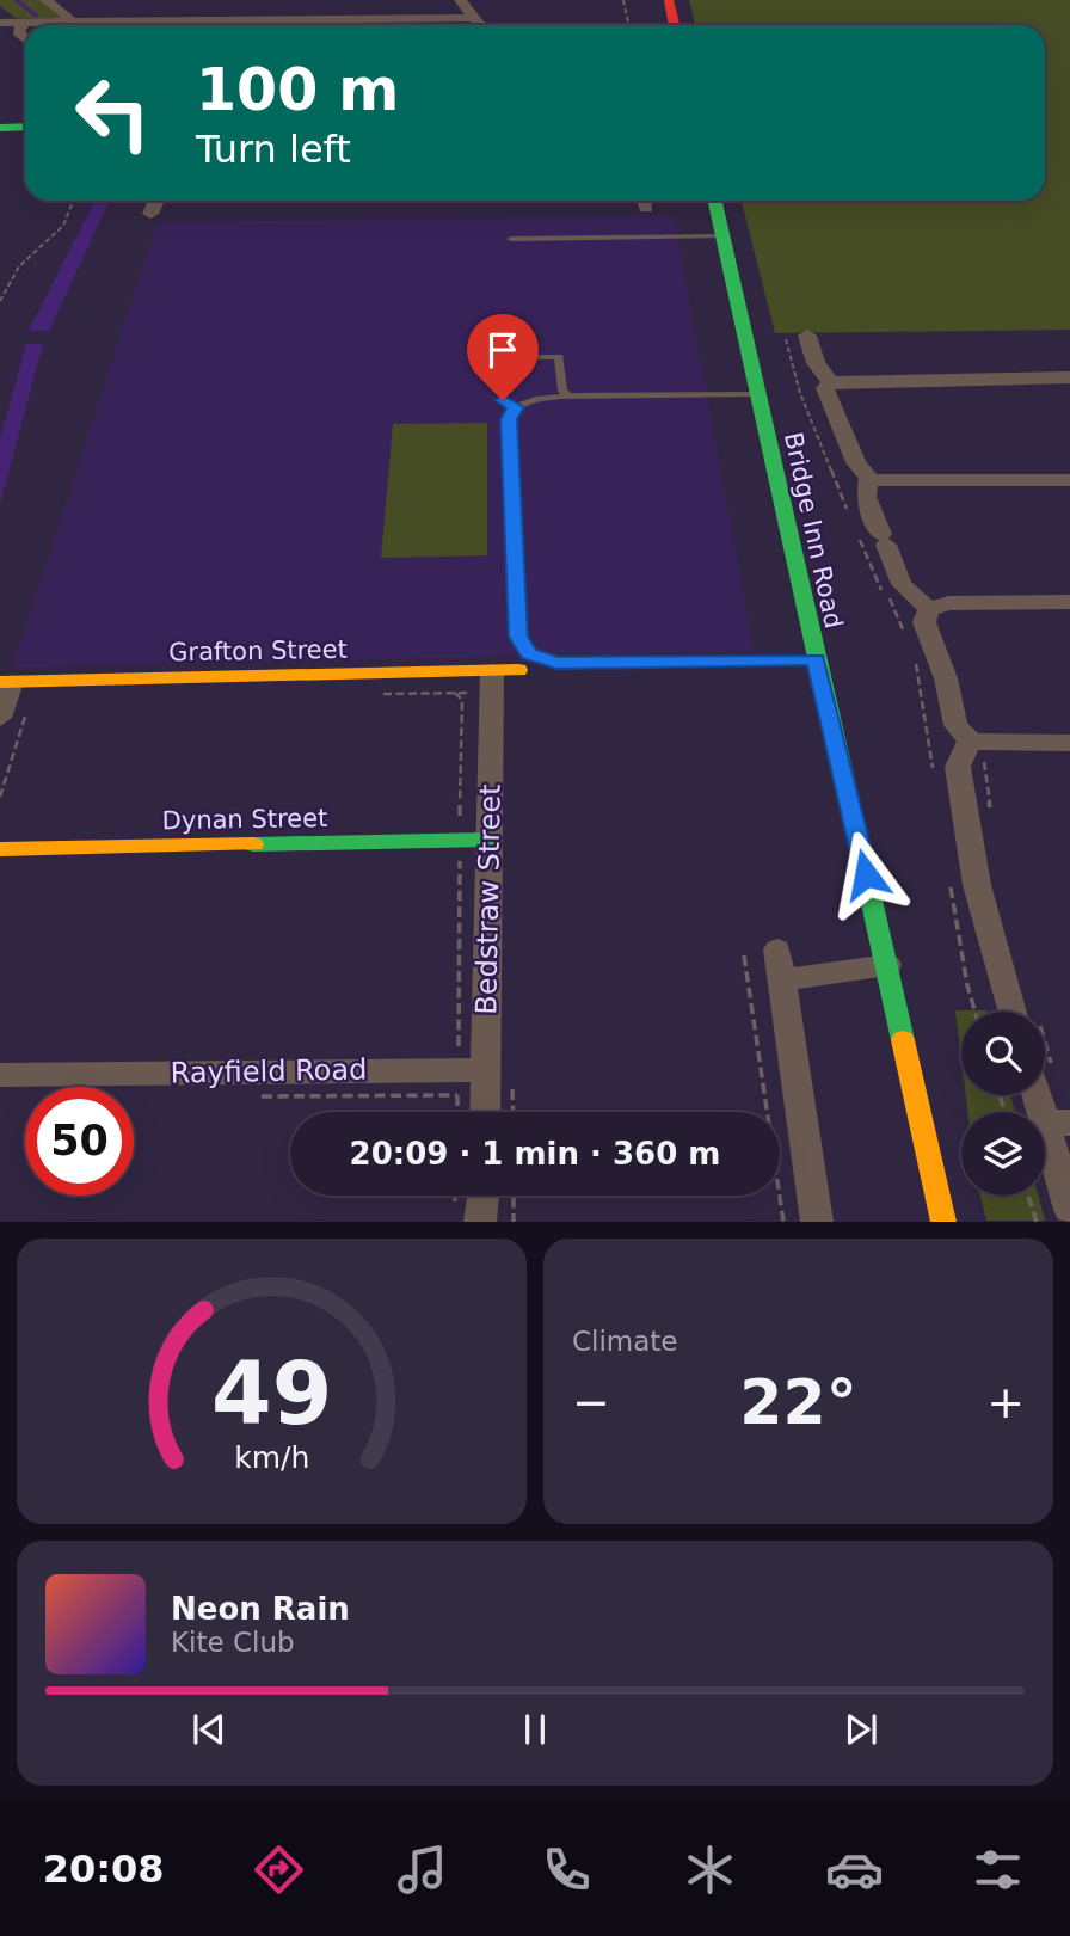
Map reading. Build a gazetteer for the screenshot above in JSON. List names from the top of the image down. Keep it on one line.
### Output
{"streets":{"main road":["Bridge Inn Road","Grafton Street","Dynan Street"],"street":["Bedstraw Street","Rayfield Road"]},"crossings":[["Grafton Street","Bedstraw Street"],["Dynan Street","Bedstraw Street"],["Bedstraw Street","Rayfield Road"]],"page":{"turn":["100 m","Turn left"],"limit":"50","trip":"20:09 · 1 min · 360 m","tile":"Climate","heat":["−","22°","+"],"song":["Neon Rain","Kite Club"],"tabs":"20:08","gauge":["49","km/h"]}}
